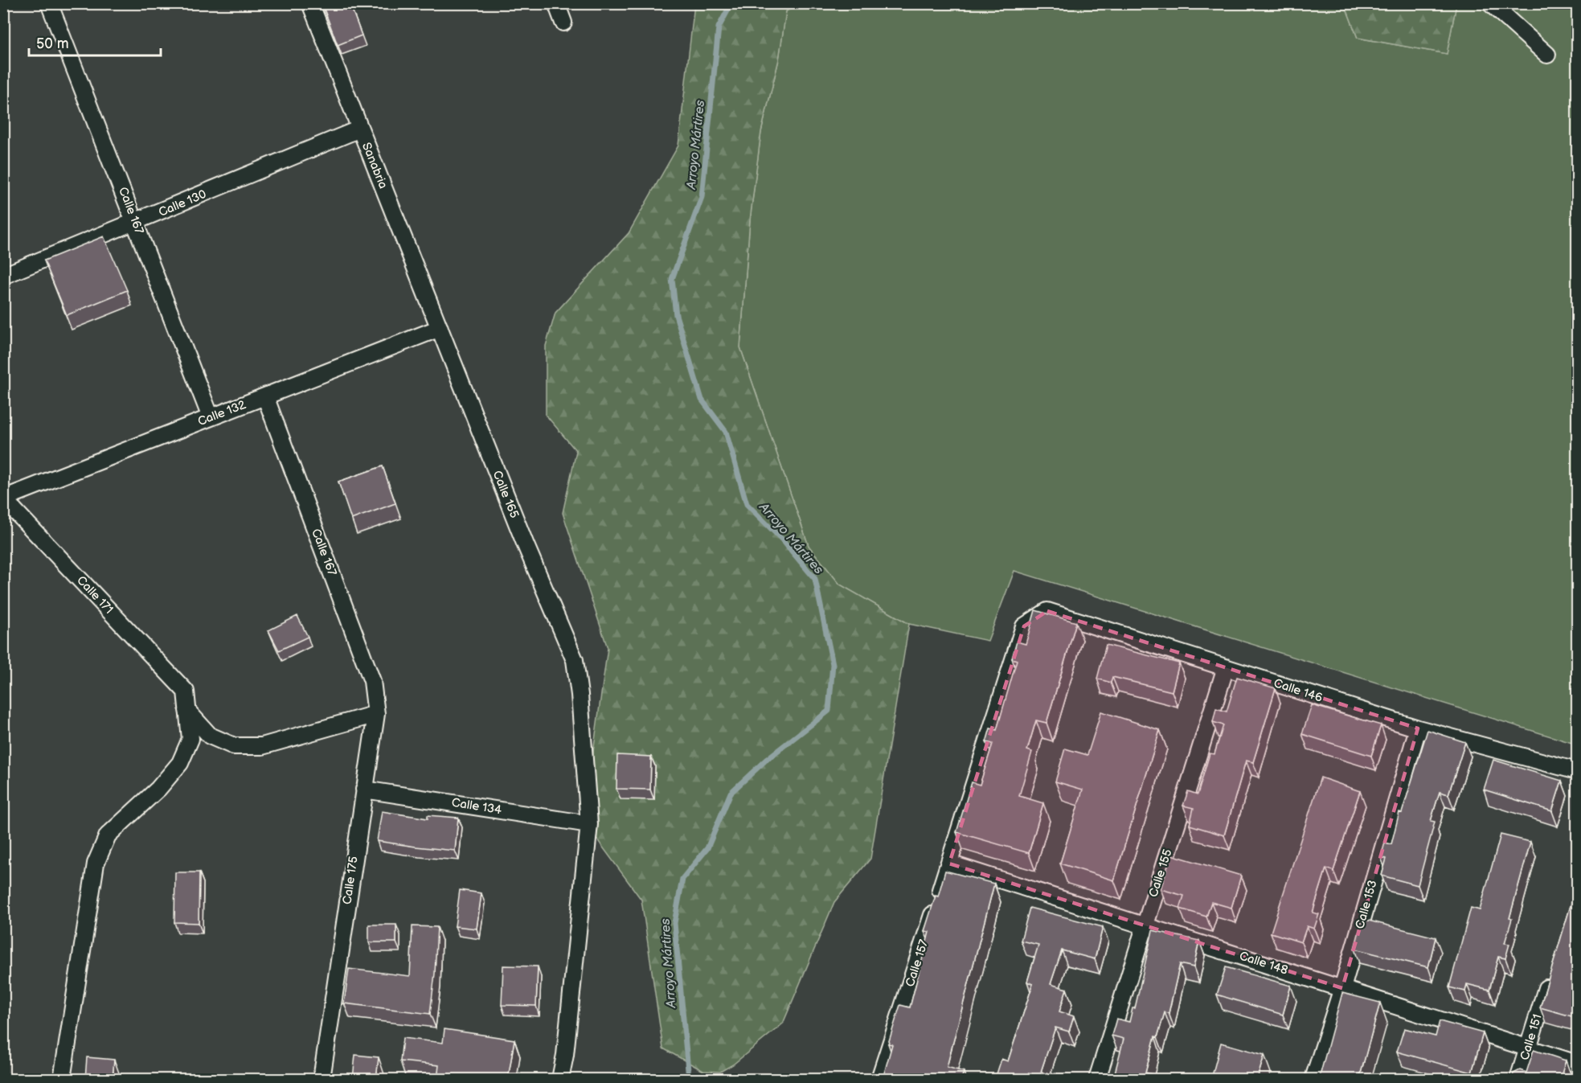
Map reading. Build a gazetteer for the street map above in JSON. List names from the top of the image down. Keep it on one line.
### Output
{"streets":{"street":["Sanabria","Calle 130","Calle 167","Calle 132","Calle 165","Calle 171","Calle 146","Calle 134","Calle 155","Calle 175","Calle 153","Calle 157","Calle 148","Calle 151"]},"crossings":[["Sanabria","Calle 130"],["Sanabria","Calle 132"],["Sanabria","Calle 165"],["Calle 130","Calle 167"],["Calle 167","Calle 132"],["Calle 167","Calle 175"],["Calle 132","Calle 165"],["Calle 132","Calle 171"],["Calle 165","Calle 134"],["Calle 146","Calle 155"],["Calle 146","Calle 153"],["Calle 146","Calle 157"],["Calle 134","Calle 175"],["Calle 155","Calle 148"],["Calle 153","Calle 148"],["Calle 157","Calle 148"],["Calle 148","Calle 151"]],"water":["Arroyo Mártires"],"scale_bar":"50 m"}
